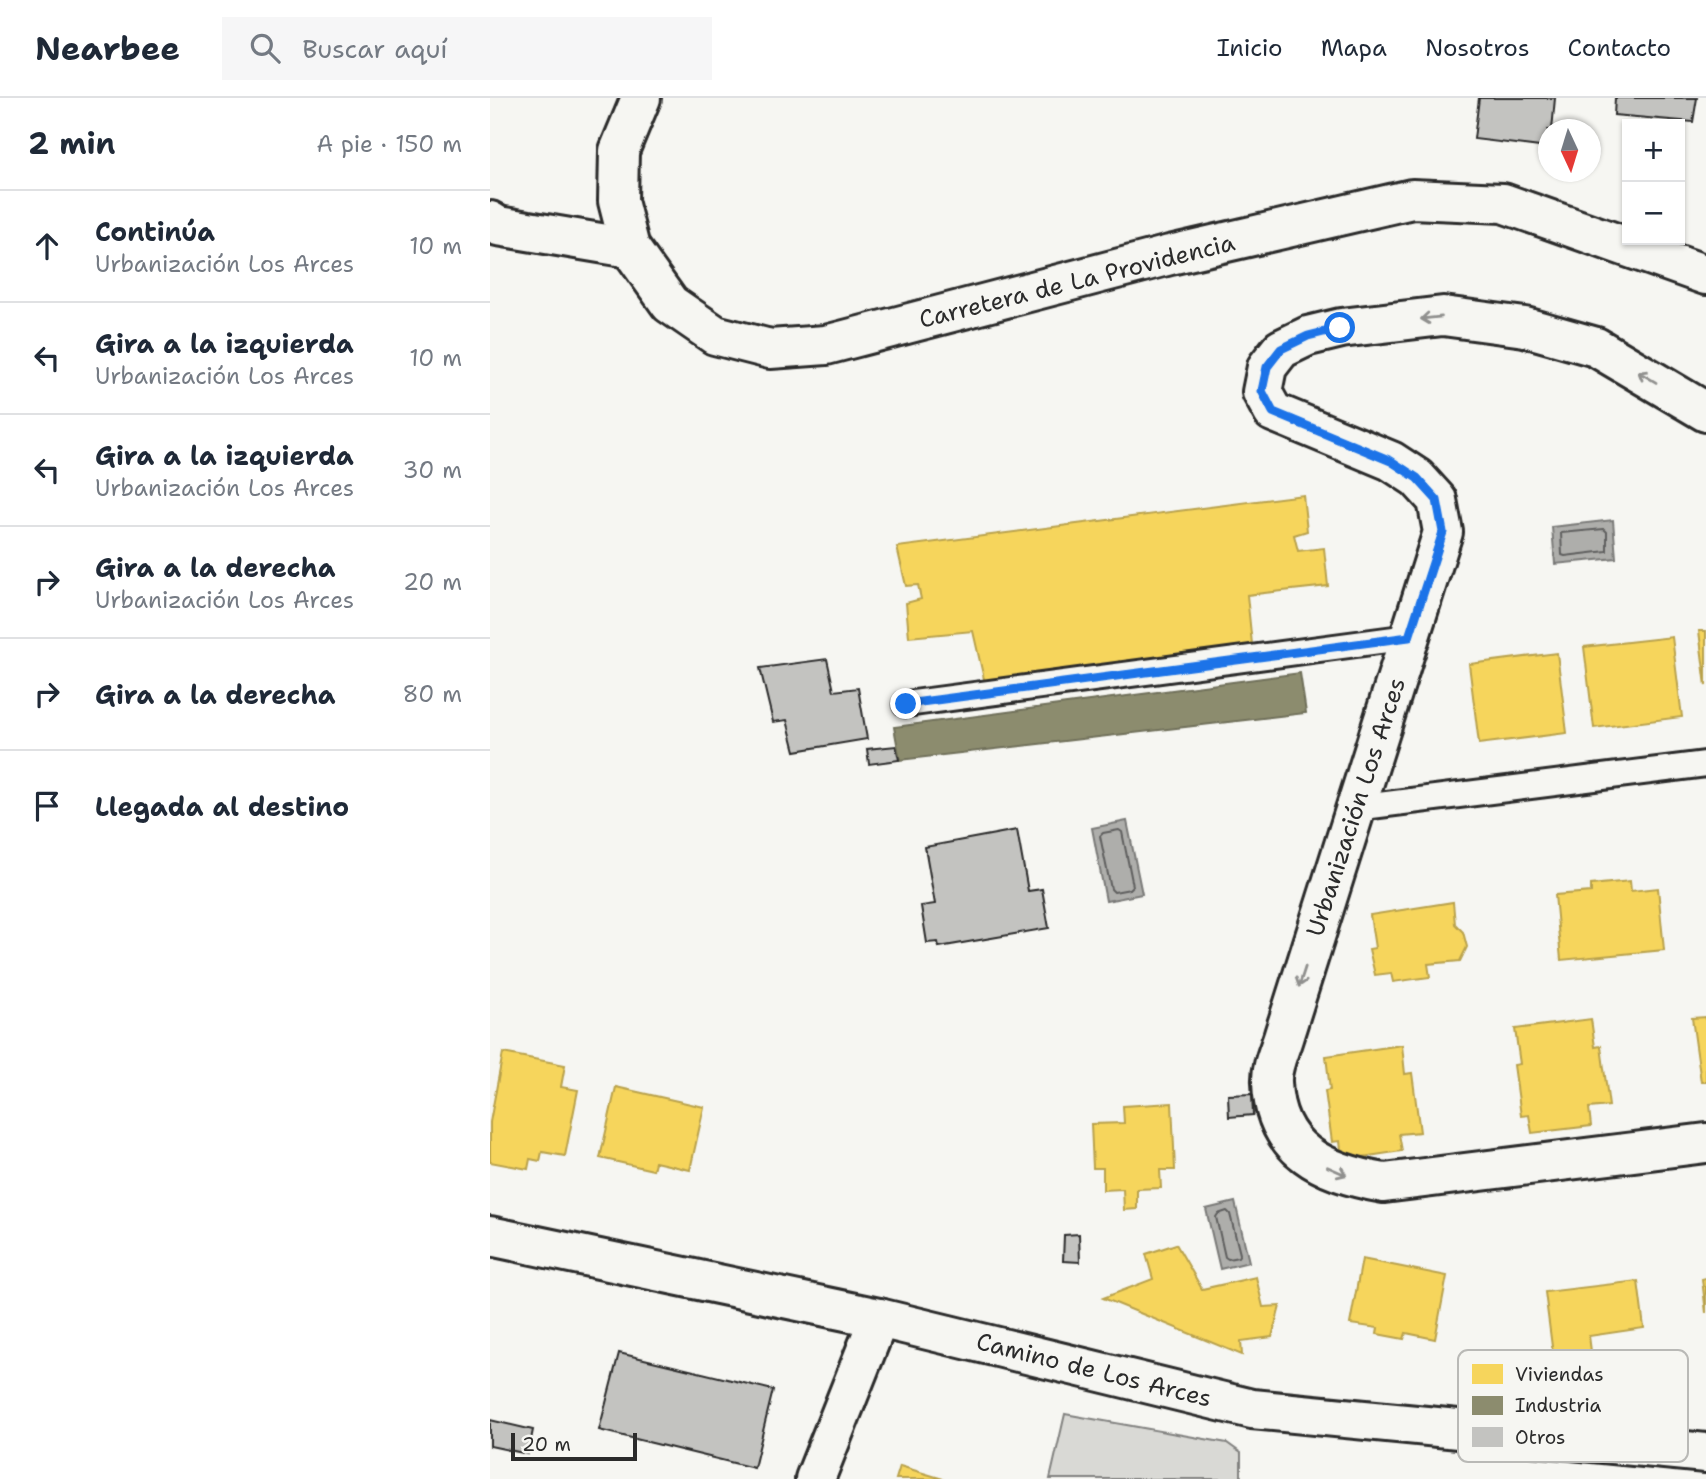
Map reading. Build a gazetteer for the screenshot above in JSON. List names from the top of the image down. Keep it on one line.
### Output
{"streets":{"street":["Carretera de La Providencia","Urbanización Los Arces","Camino de Los Arces"]},"legend":["Viviendas","Industria","Otros"],"scale_bar":"20 m","north":"bottom","page":{"header":"Nearbee","search":"Buscar aquí","nav":["Inicio","Mapa","Nosotros","Contacto"],"heading":["2 min","A pie · 150 m"],"map_buttons":["+","−"],"list":[["Continúa","Urbanización Los Arces","10 m"],["Gira a la izquierda","Urbanización Los Arces","10 m"],["Gira a la izquierda","Urbanización Los Arces","30 m"],["Gira a la derecha","Urbanización Los Arces","20 m"],["Gira a la derecha","80 m"],"Llegada al destino"],"scale":"20 m"}}
